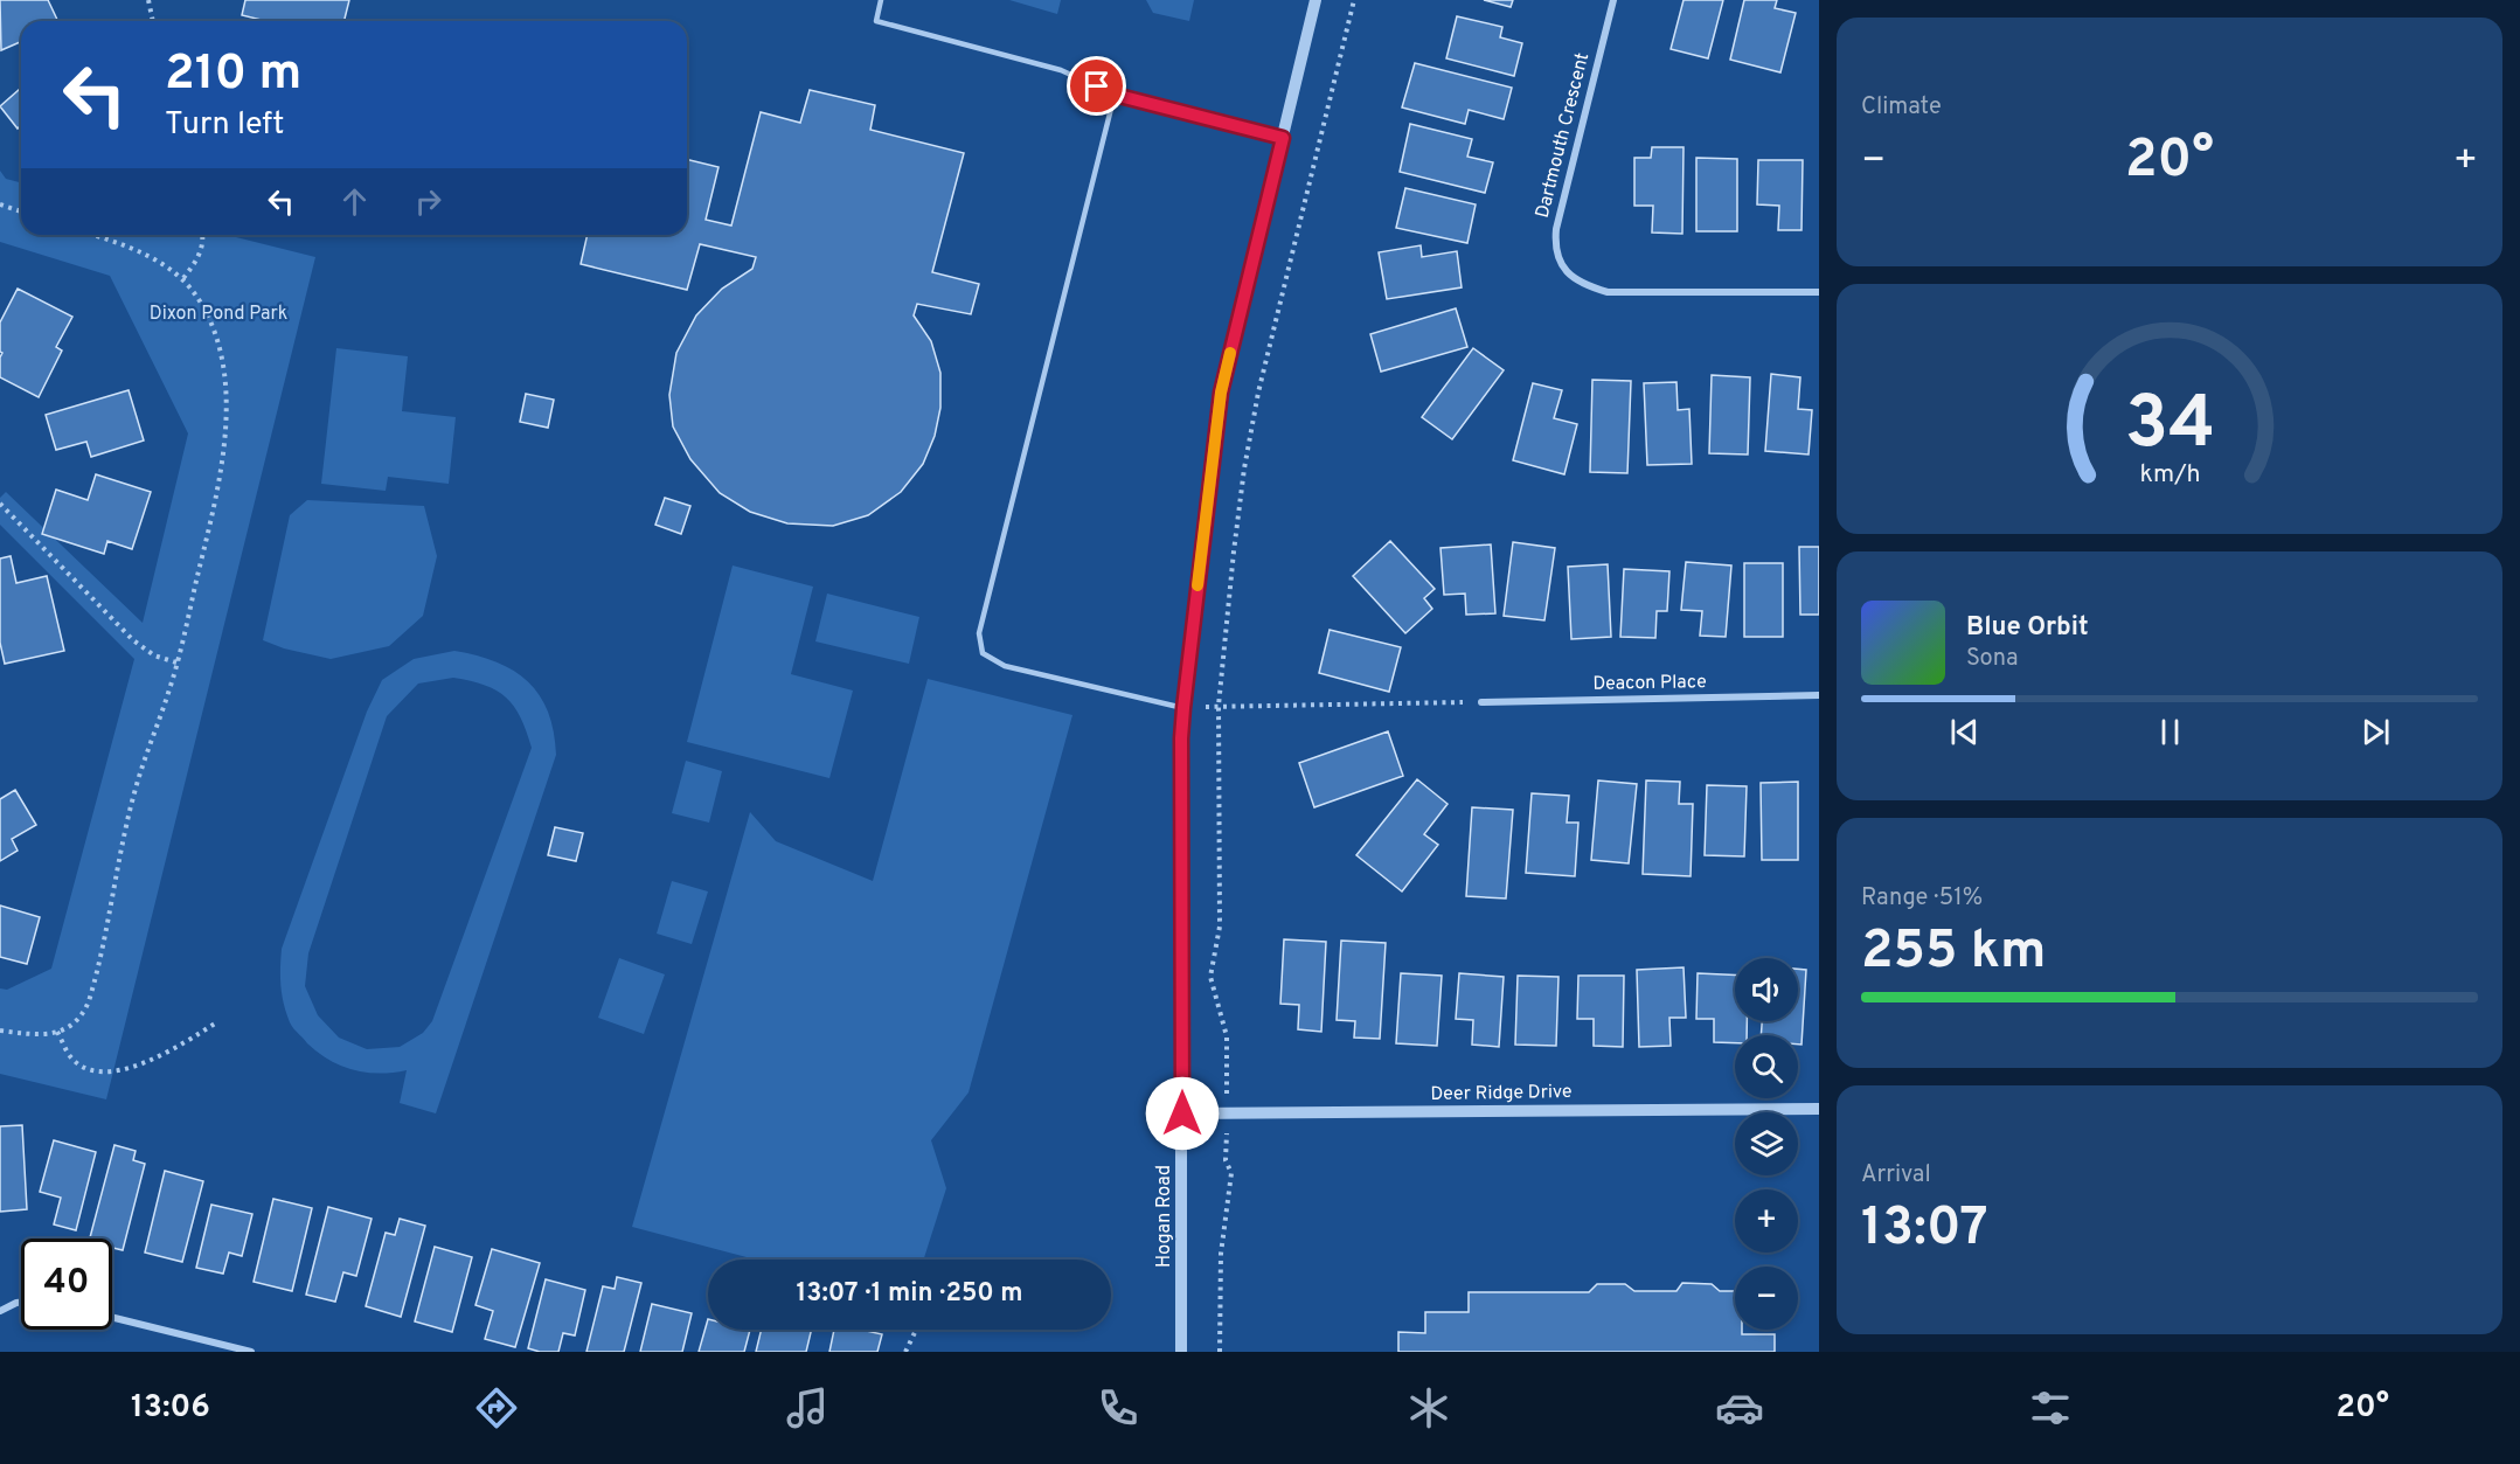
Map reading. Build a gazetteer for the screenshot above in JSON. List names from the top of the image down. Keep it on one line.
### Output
{"streets":{"street":["Dartmouth Crescent","Deacon Place","Deer Ridge Drive","Hogan Road"]},"crossings":[["Deer Ridge Drive","Hogan Road"]],"parks":["Dixon Pond Park"],"page":{"tile":["Climate",["Range · 51%","255 km"],["Arrival","13:07"]],"turn":["210 m","Turn left"],"heat":["−","20°","+"],"song":["Blue Orbit","Sona"],"map_buttons":["+","−"],"limit":"40","trip":"13:07 · 1 min · 250 m","tabs":["13:06","20°"],"gauge":["34","km/h"]}}
